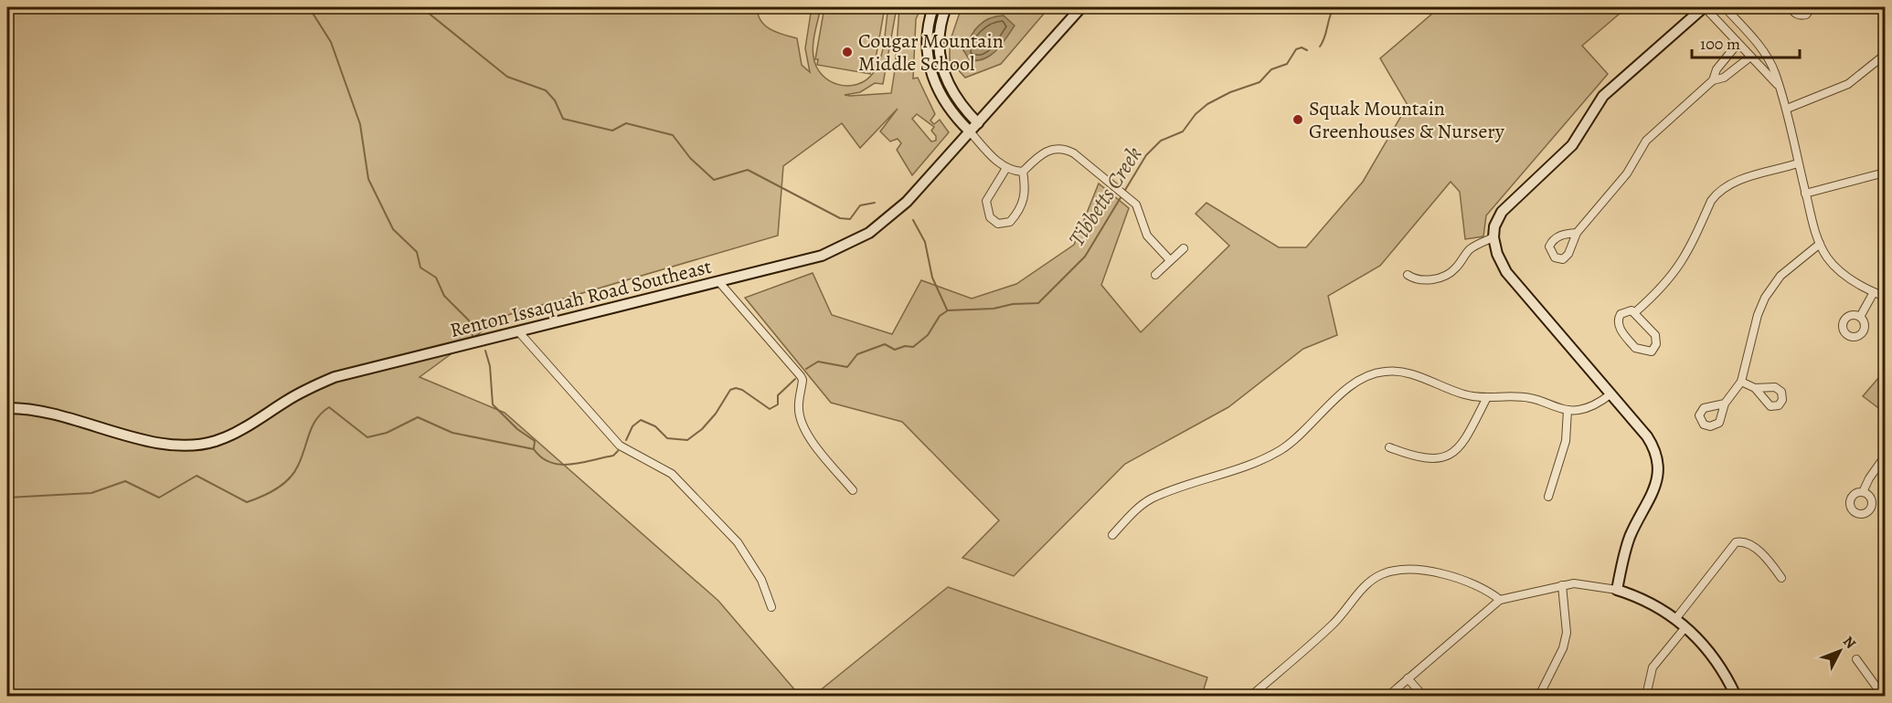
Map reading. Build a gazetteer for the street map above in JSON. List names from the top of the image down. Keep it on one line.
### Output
{"streets":{"main road":["Renton Issaquah Road Southeast"]},"water":["Tibbetts Creek"],"places":["Cougar Mountain Middle School","Squak Mountain Greenhouses & Nursery"],"scale_bar":"100 m","north":"top right"}
